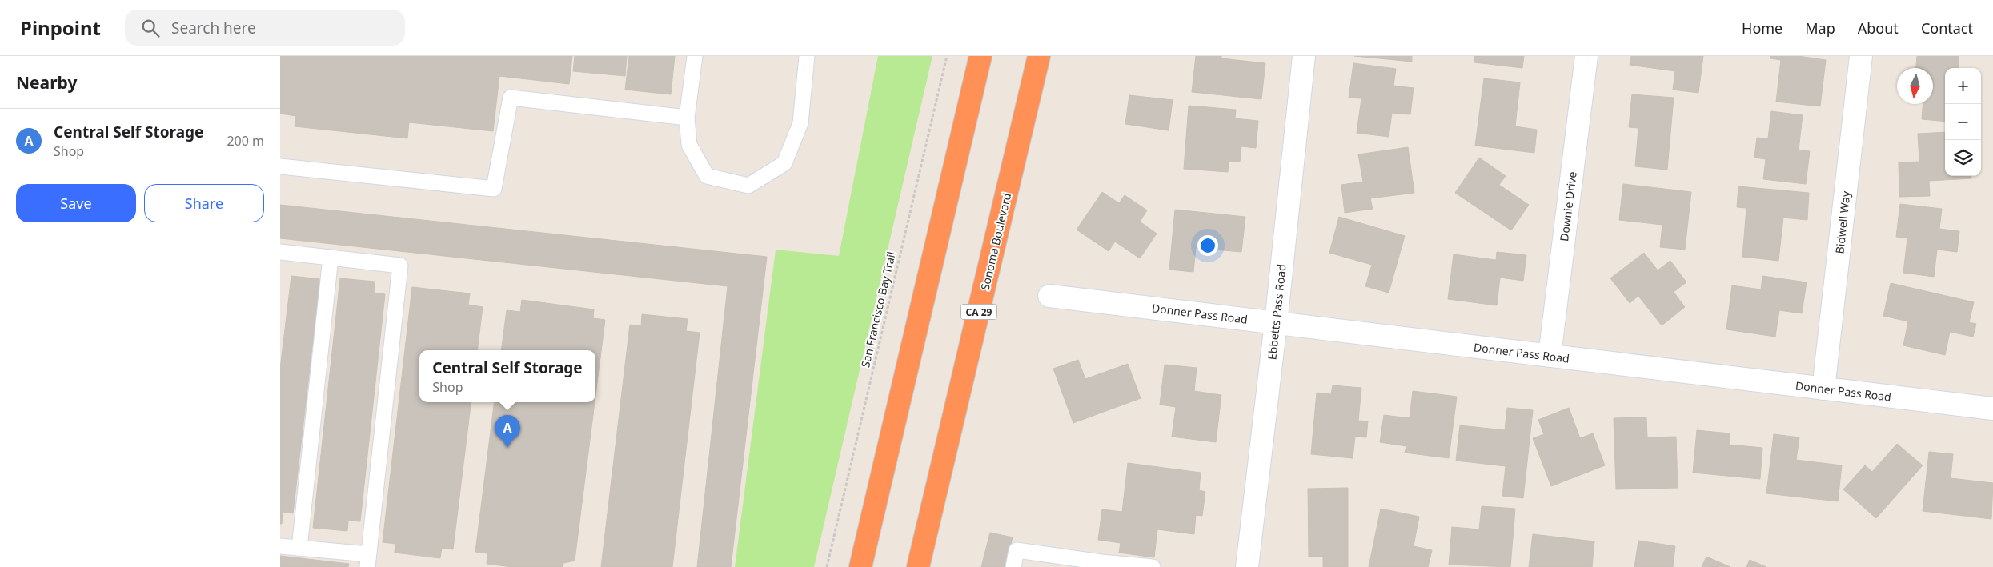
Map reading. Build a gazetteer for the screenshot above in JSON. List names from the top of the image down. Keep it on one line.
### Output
{"streets":{"highway":["Sonoma Boulevard","CA 29"],"street":["Downie Drive","Bidwell Way","Ebbetts Pass Road","Donner Pass Road"],"path":["San Francisco Bay Trail"]},"crossings":[["Downie Drive","Donner Pass Road"],["Bidwell Way","Donner Pass Road"],["Ebbetts Pass Road","Donner Pass Road"]],"north":"bottom","page":{"header":"Pinpoint","search":"Search here","nav":["Home","Map","About","Contact"],"heading":"Nearby","map_buttons":["+","−"],"list":[{"mark":"A","name":"Central Self Storage","note":"Shop","value":"200 m"}],"buttons":["Save","Share"],"popup":["Central Self Storage","Shop"],"pins":"A"}}
